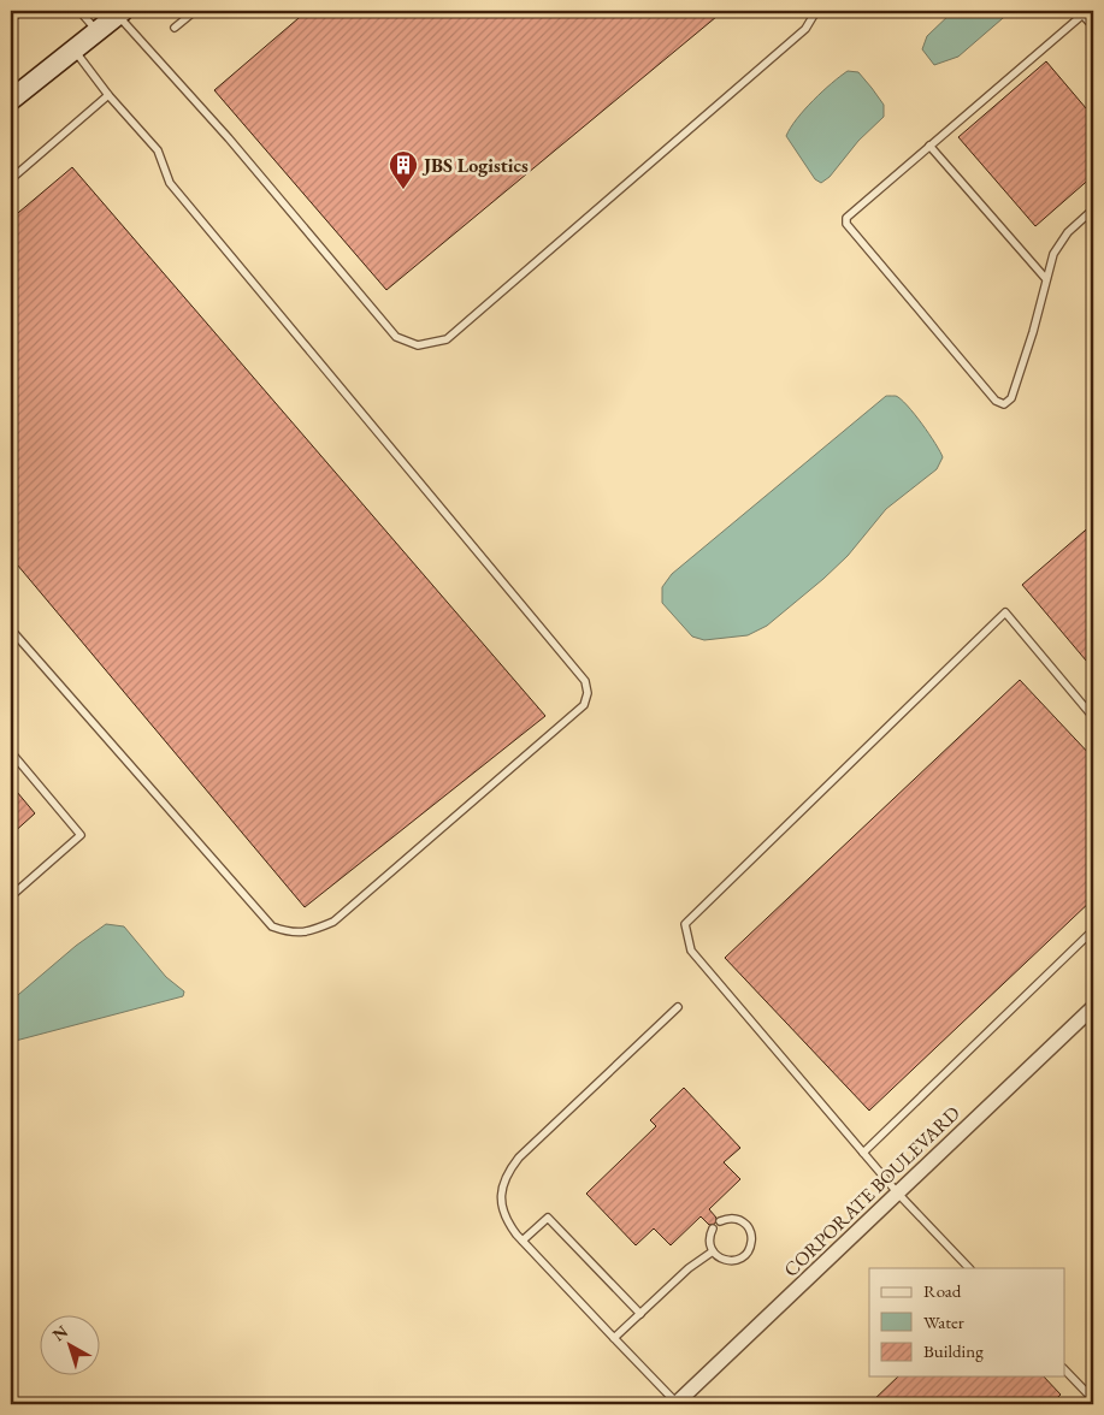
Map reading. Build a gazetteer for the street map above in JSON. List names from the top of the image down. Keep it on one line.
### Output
{"streets":{"street":["CORPORATE BOULEVARD"]},"places":{"building":["JBS Logistics"]},"legend":["Road","Water","Building"],"north":"top left"}
